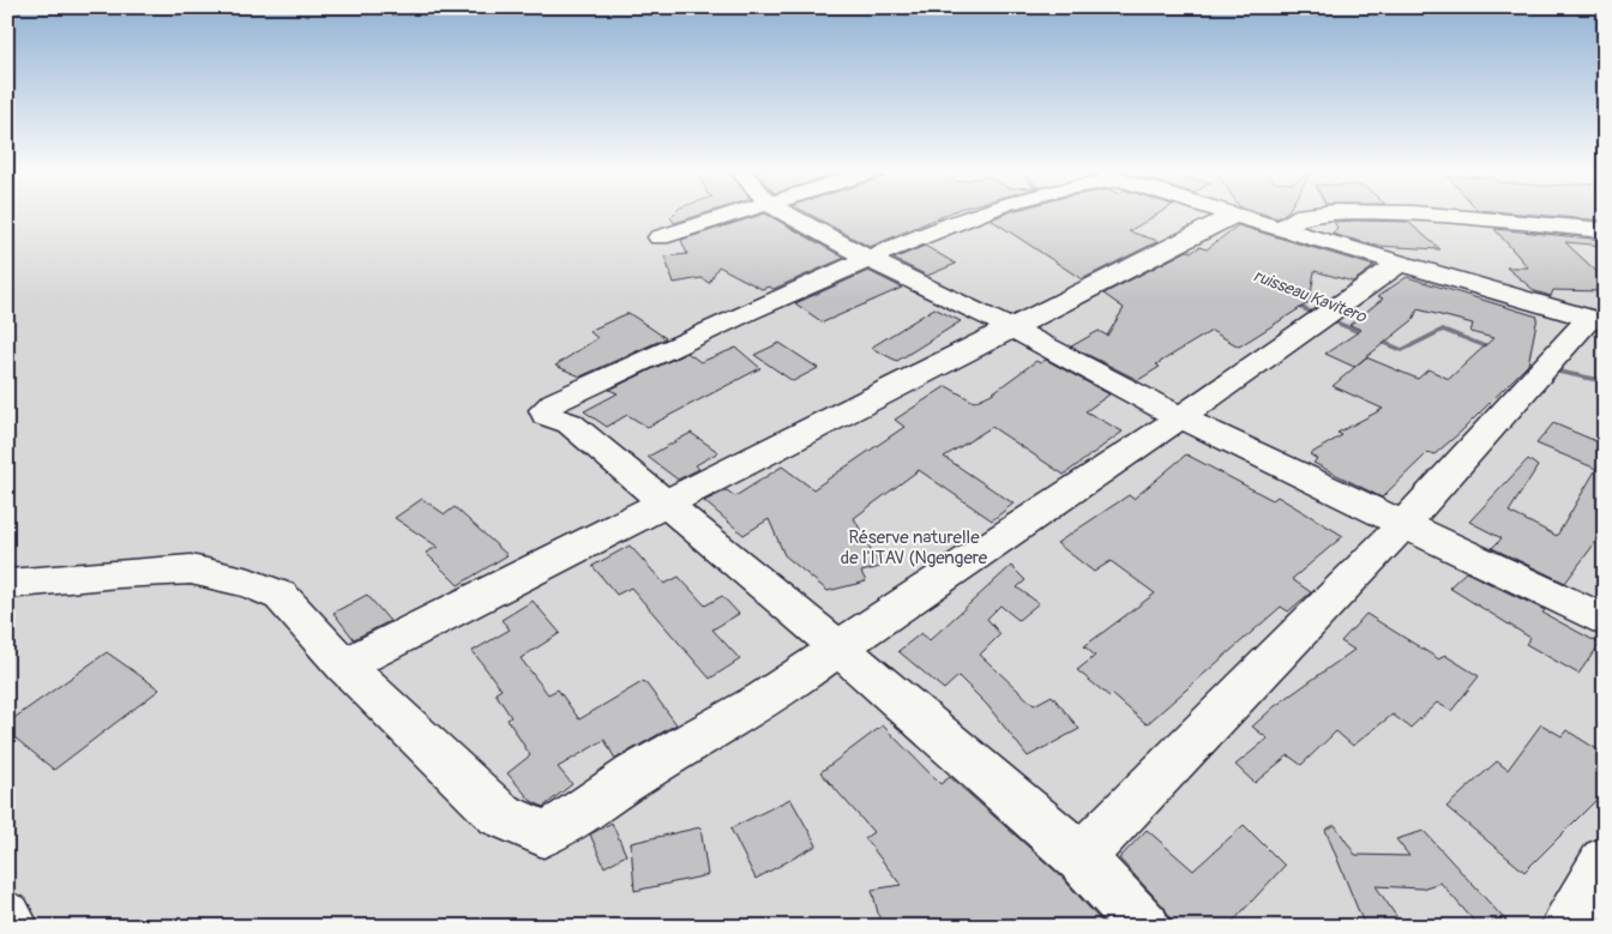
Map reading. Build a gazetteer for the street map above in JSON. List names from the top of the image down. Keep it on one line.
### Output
{"water":["ruisseau Kavitero"],"parks":["Réserve naturelle de l'ITAV (Ngengere"]}
